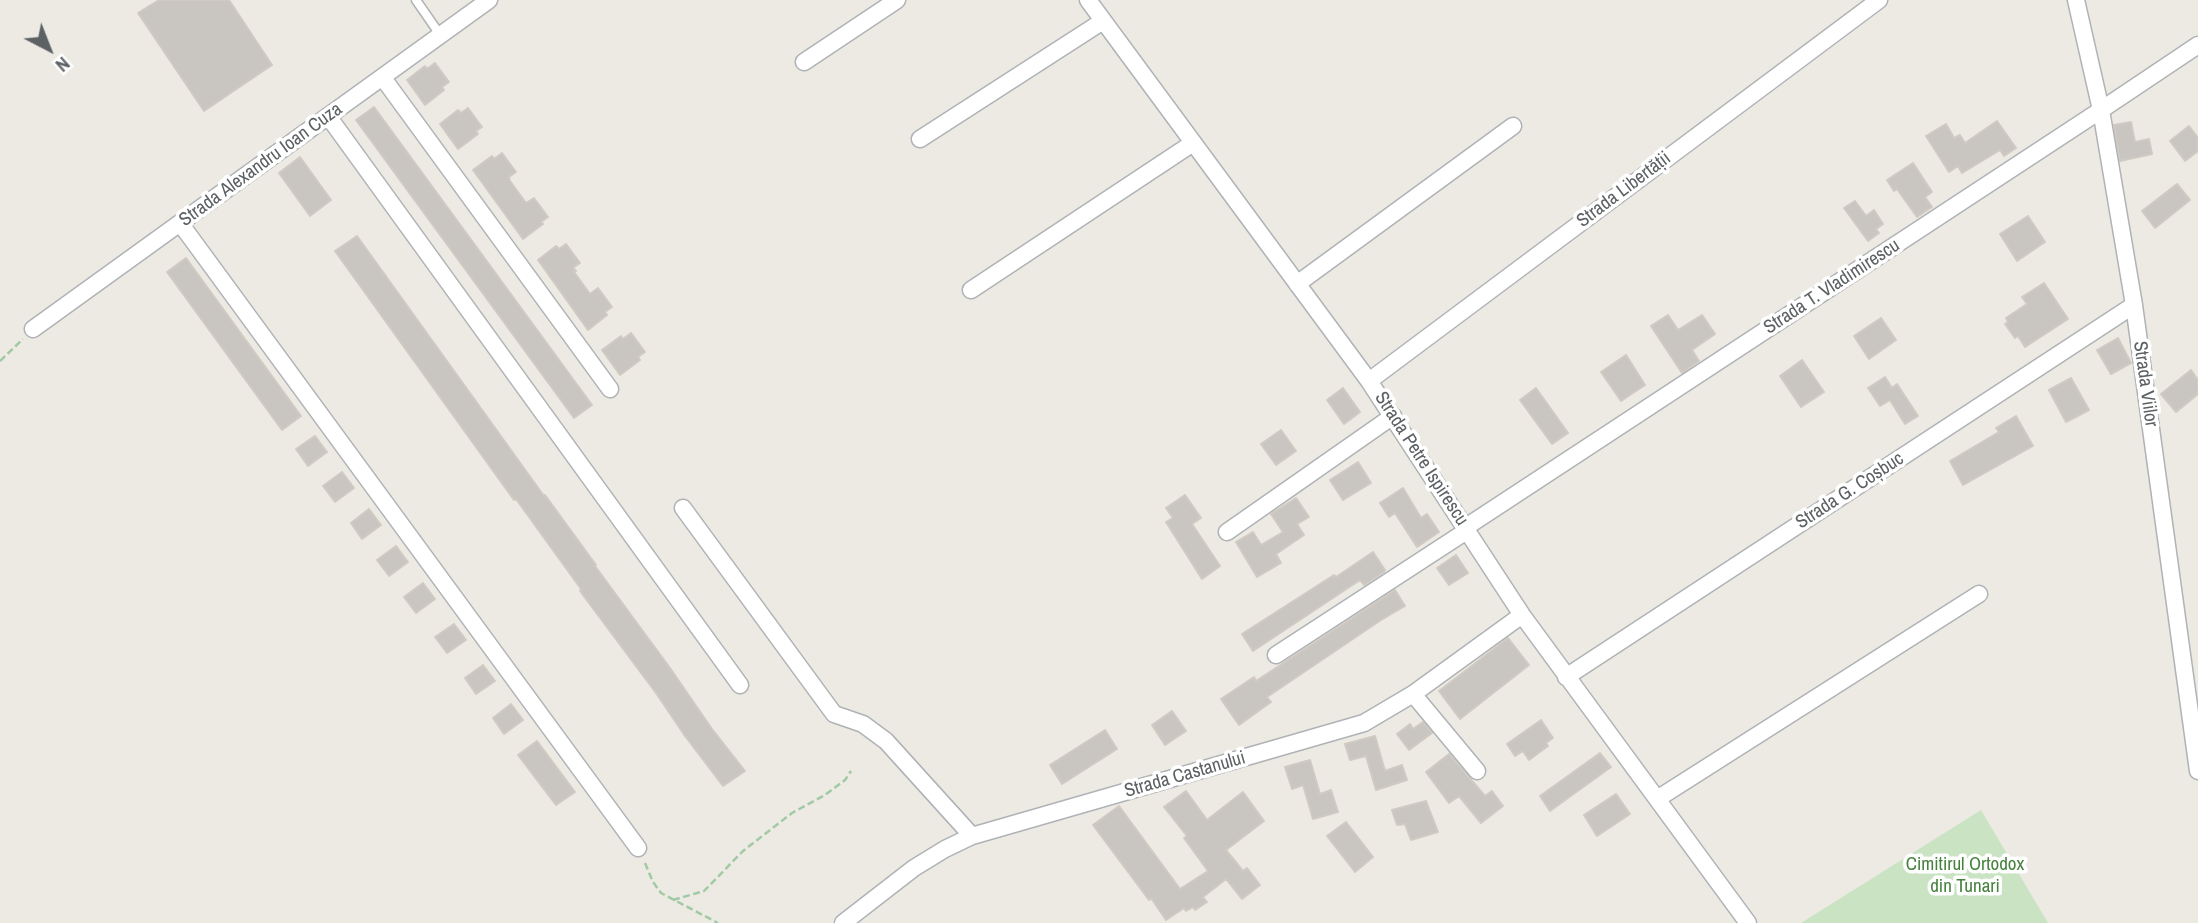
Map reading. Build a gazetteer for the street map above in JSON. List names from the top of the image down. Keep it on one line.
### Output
{"streets":{"street":["Strada Alexandru Ioan Cuza","Strada Libertății","Strada T. Vladimirescu","Strada Viilor","Strada Petre Ispirescu","Strada G. Coșbuc","Strada Castanului"]},"crossings":[["Strada Libertății","Strada Petre Ispirescu"],["Strada T. Vladimirescu","Strada Viilor"],["Strada T. Vladimirescu","Strada Petre Ispirescu"],["Strada Viilor","Strada G. Coșbuc"],["Strada Petre Ispirescu","Strada G. Coșbuc"],["Strada Petre Ispirescu","Strada Castanului"]],"parks":["Cimitirul Ortodox din Tunari"],"north":"bottom right"}
